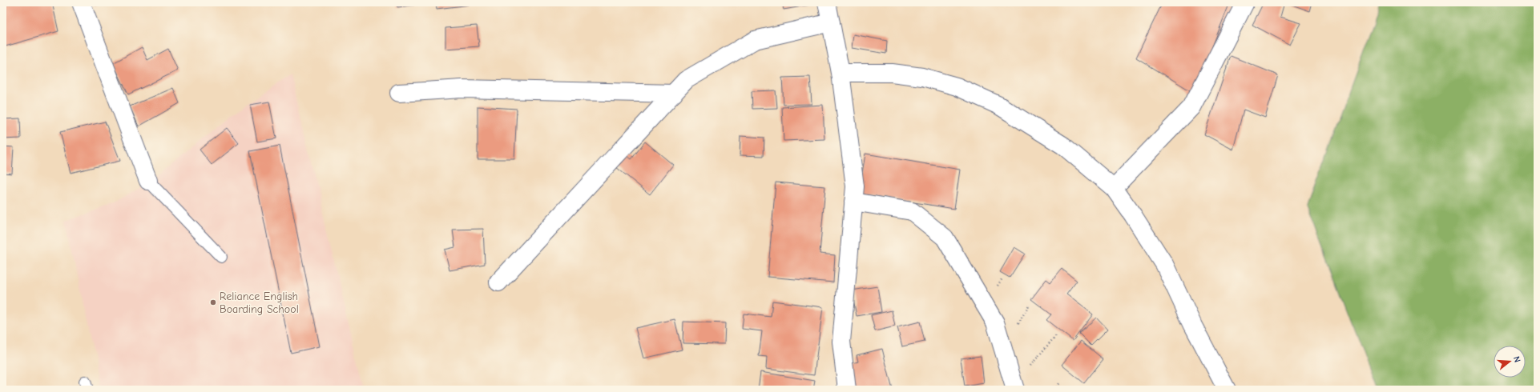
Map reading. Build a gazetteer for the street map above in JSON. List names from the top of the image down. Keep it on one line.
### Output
{"places":["Reliance English Boarding School"],"north":"right"}
